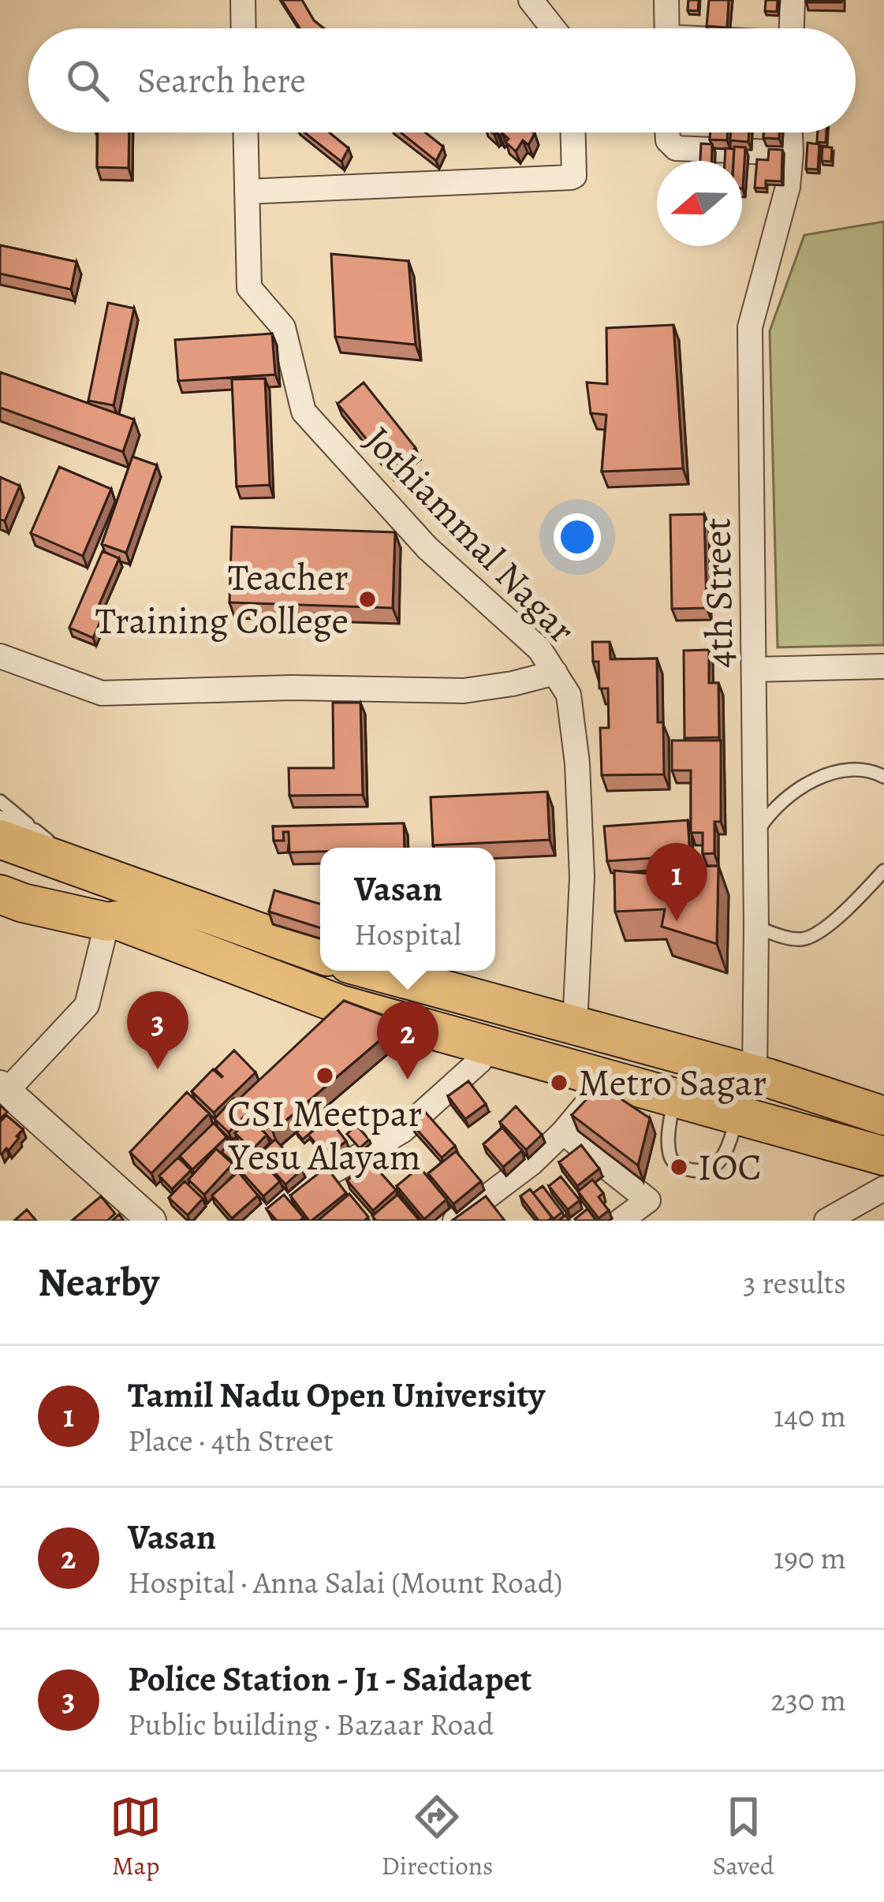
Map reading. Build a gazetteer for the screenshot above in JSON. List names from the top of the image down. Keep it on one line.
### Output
{"streets":{"street":["Jothiammal Nagar","4th Street"]},"places":["Teacher Training College","CSI Meetpar Yesu Alayam","Metro Sagar","IOC"],"north":"left","page":{"search":"Search here","pins":["1","3","2"],"popup":["Vasan","Hospital"],"heading":["Nearby","3 results"],"list":[{"mark":"1","name":"Tamil Nadu Open University","note":"Place · 4th Street","value":"140 m"},{"mark":"2","name":"Vasan","note":"Hospital · Anna Salai (Mount Road)","value":"190 m"},{"mark":"3","name":"Police Station - J1 - Saidapet","note":"Public building · Bazaar Road","value":"230 m"}],"nav":["Map","Directions","Saved"]}}
